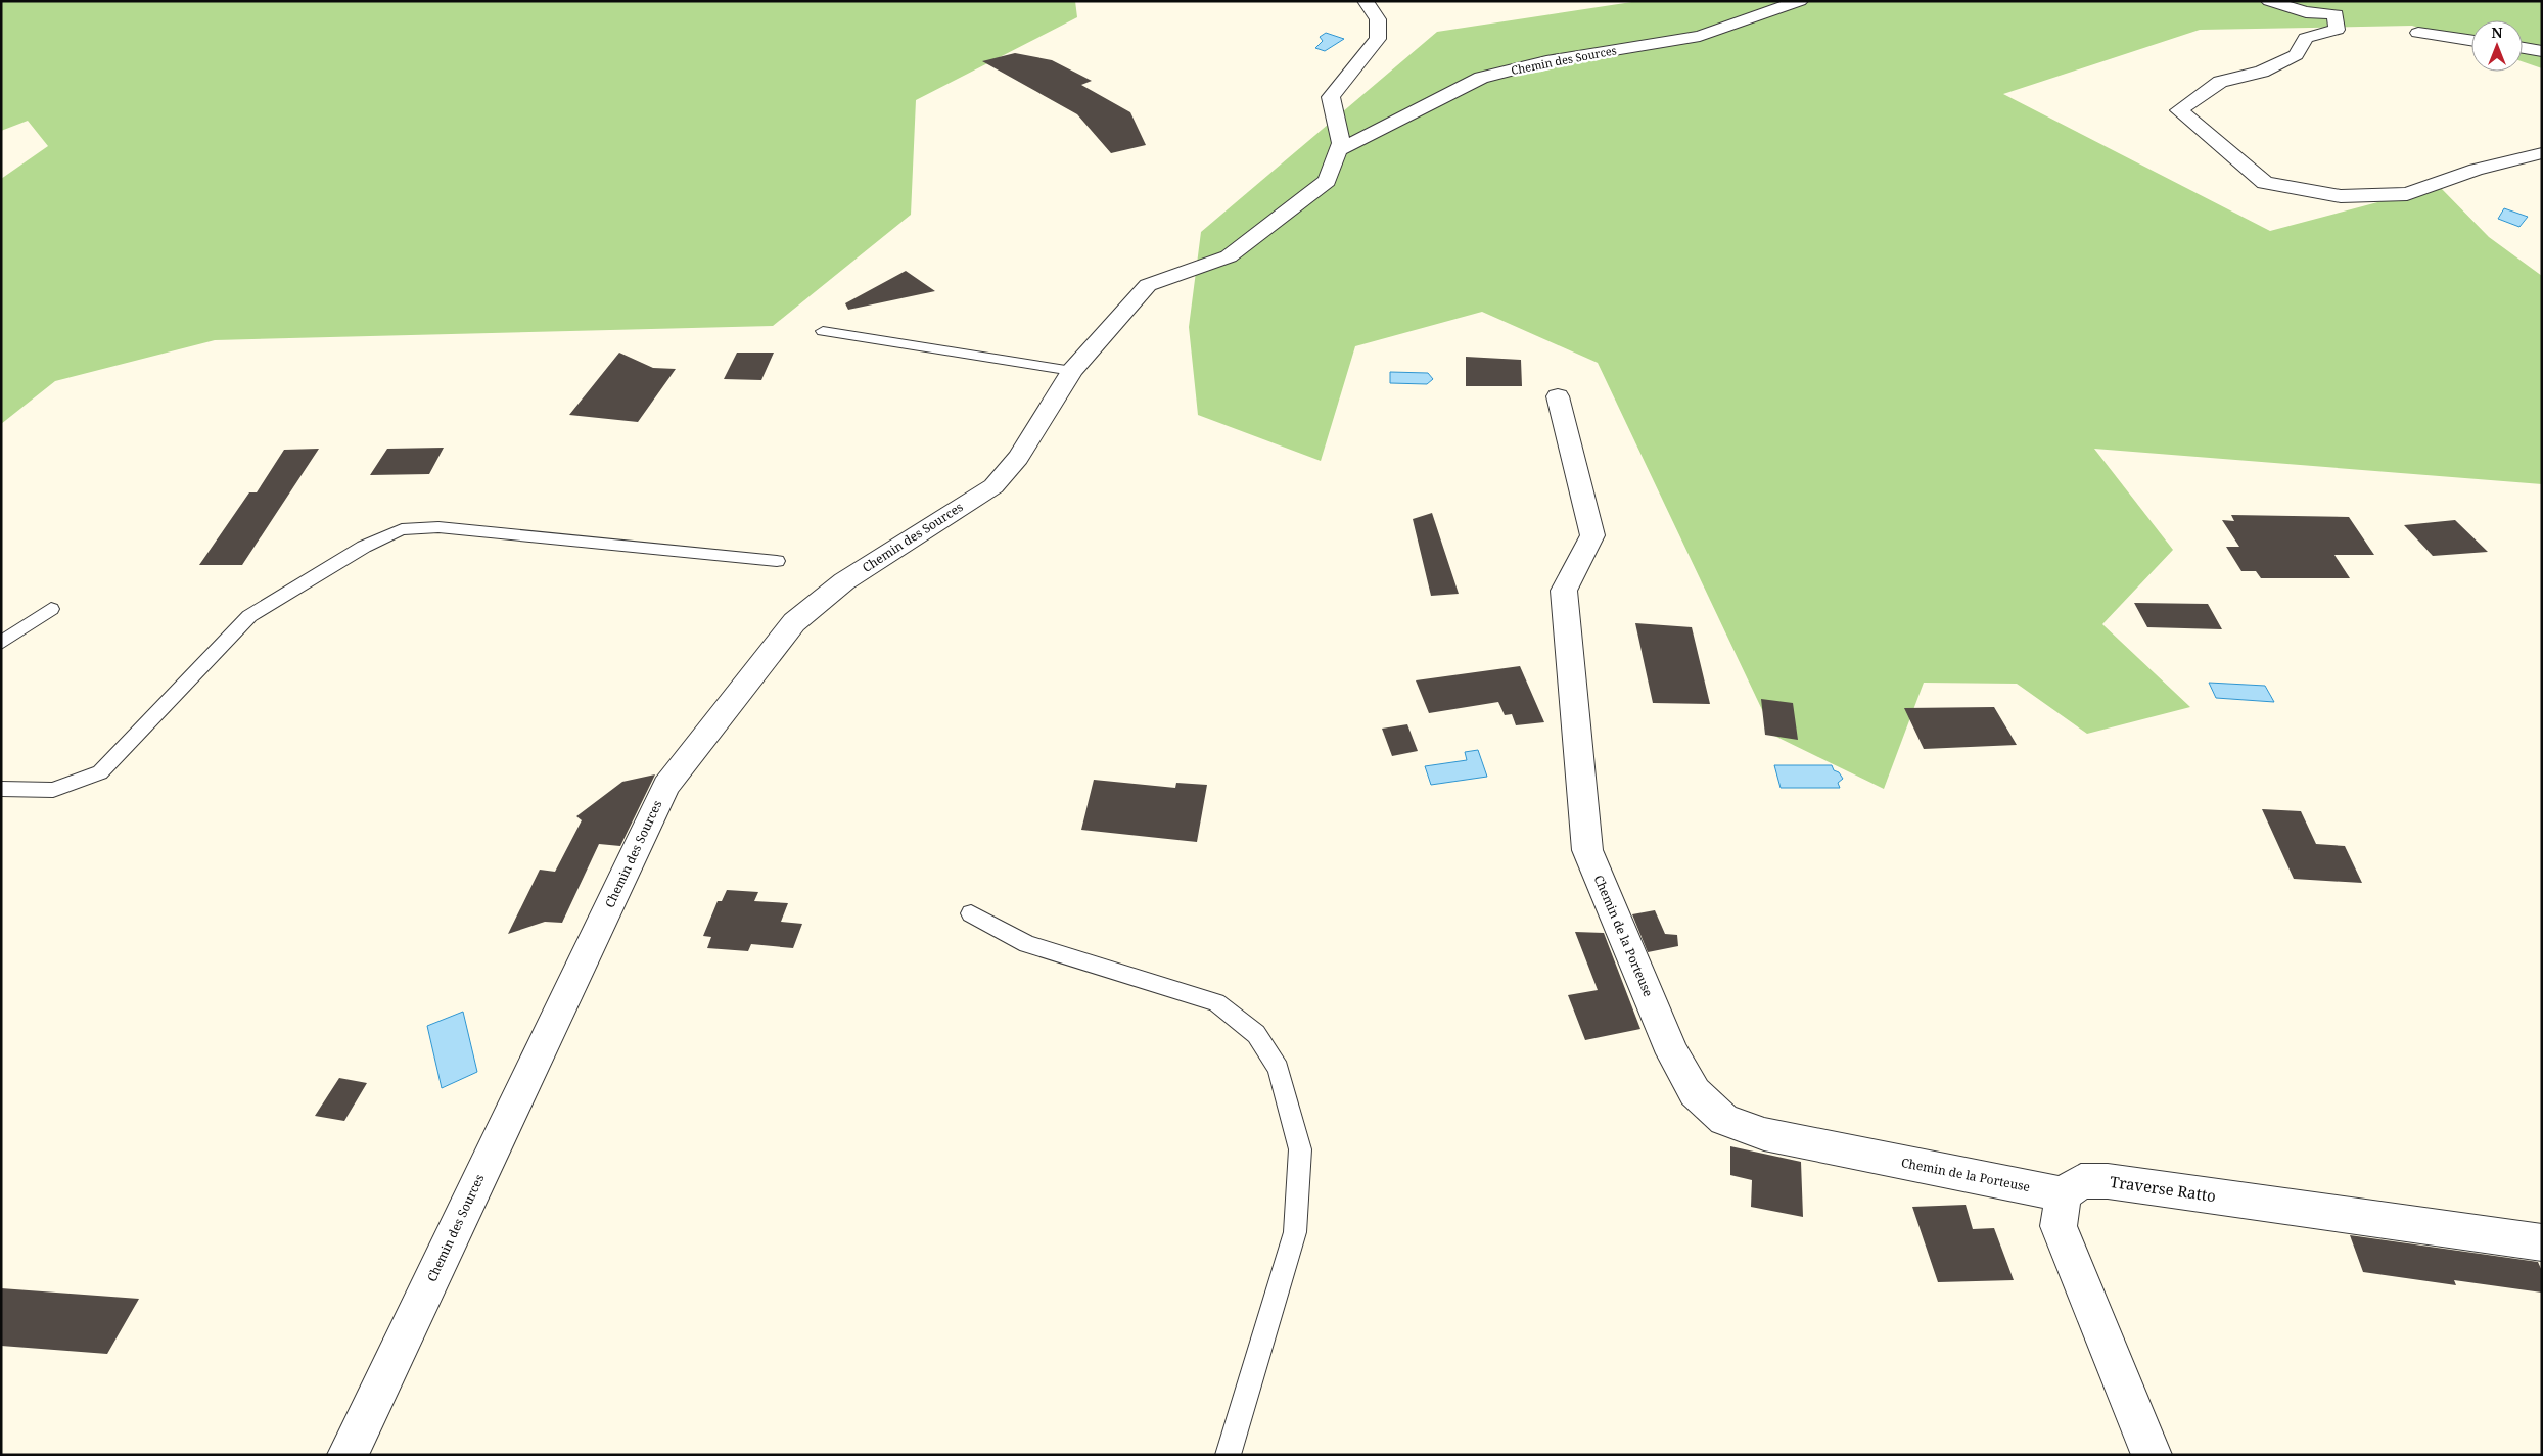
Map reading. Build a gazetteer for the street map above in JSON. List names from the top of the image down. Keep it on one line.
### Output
{"streets":{"street":["Chemin des Sources","Chemin de la Porteuse","Traverse Ratto"]},"crossings":[["Chemin de la Porteuse","Traverse Ratto"]],"north":"top"}
